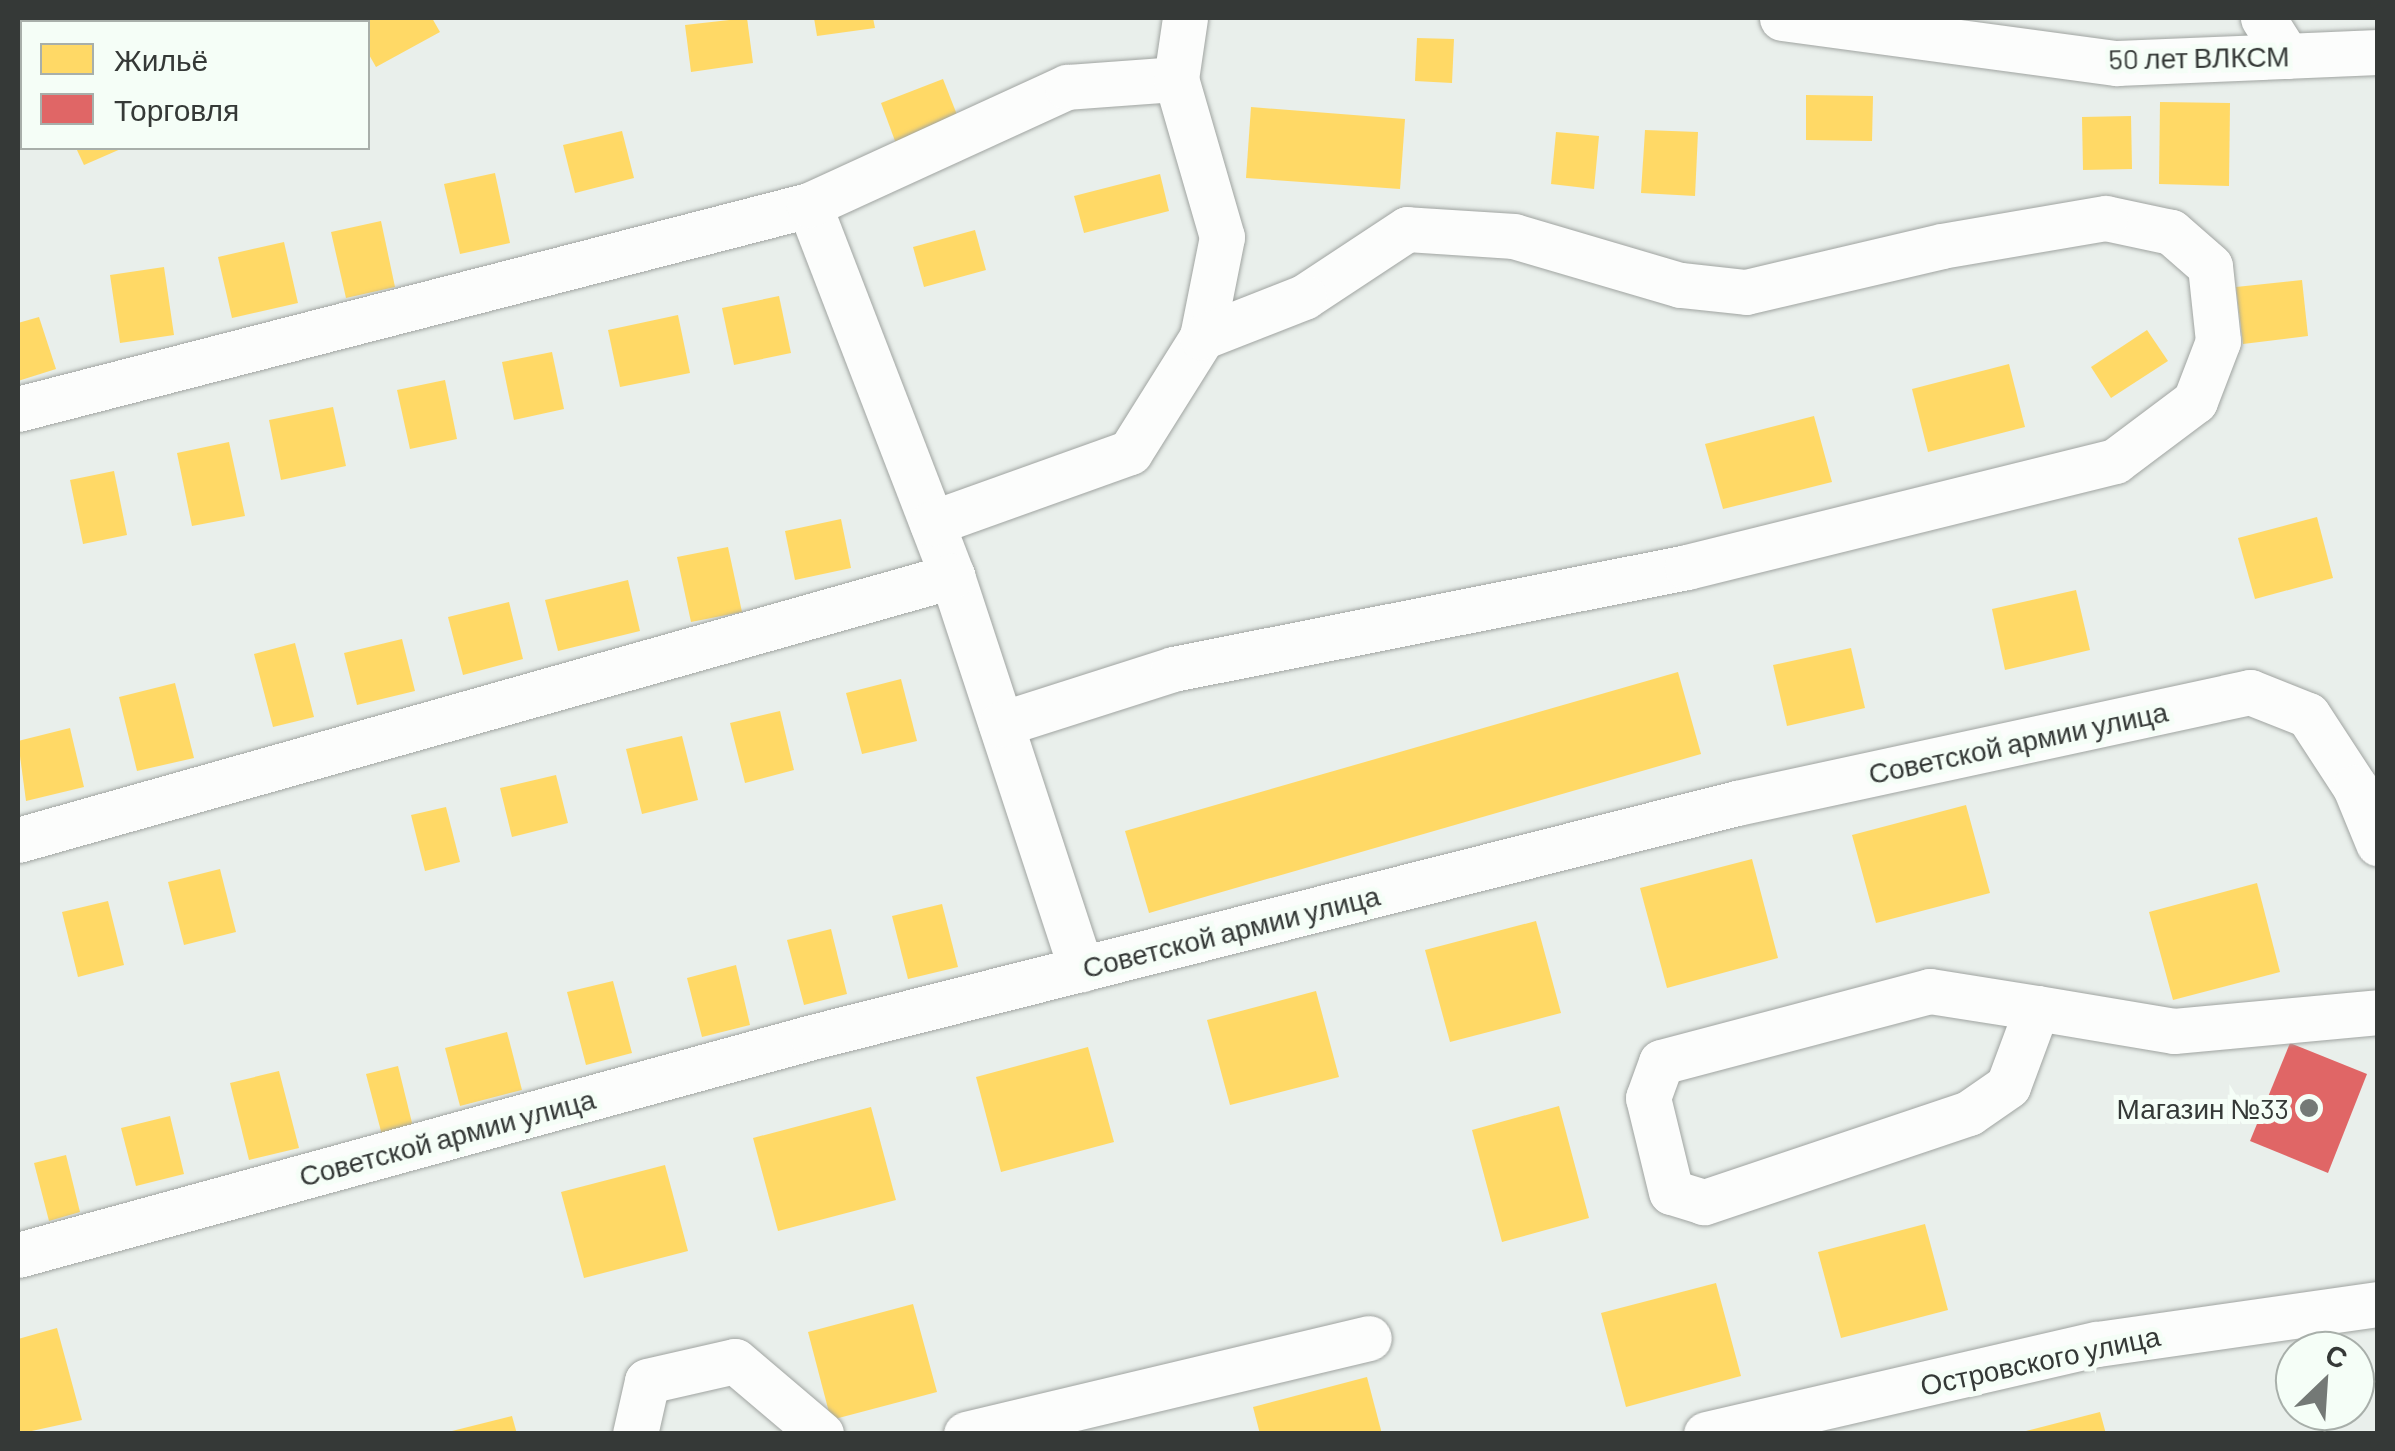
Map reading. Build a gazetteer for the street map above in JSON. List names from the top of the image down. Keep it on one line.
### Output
{"streets":{"street":["50 лет ВЛКСМ","Советской армии улица","Островского улица"]},"places":["Магазин №33"],"legend":["Жильё","Торговля"],"north":"top right"}
